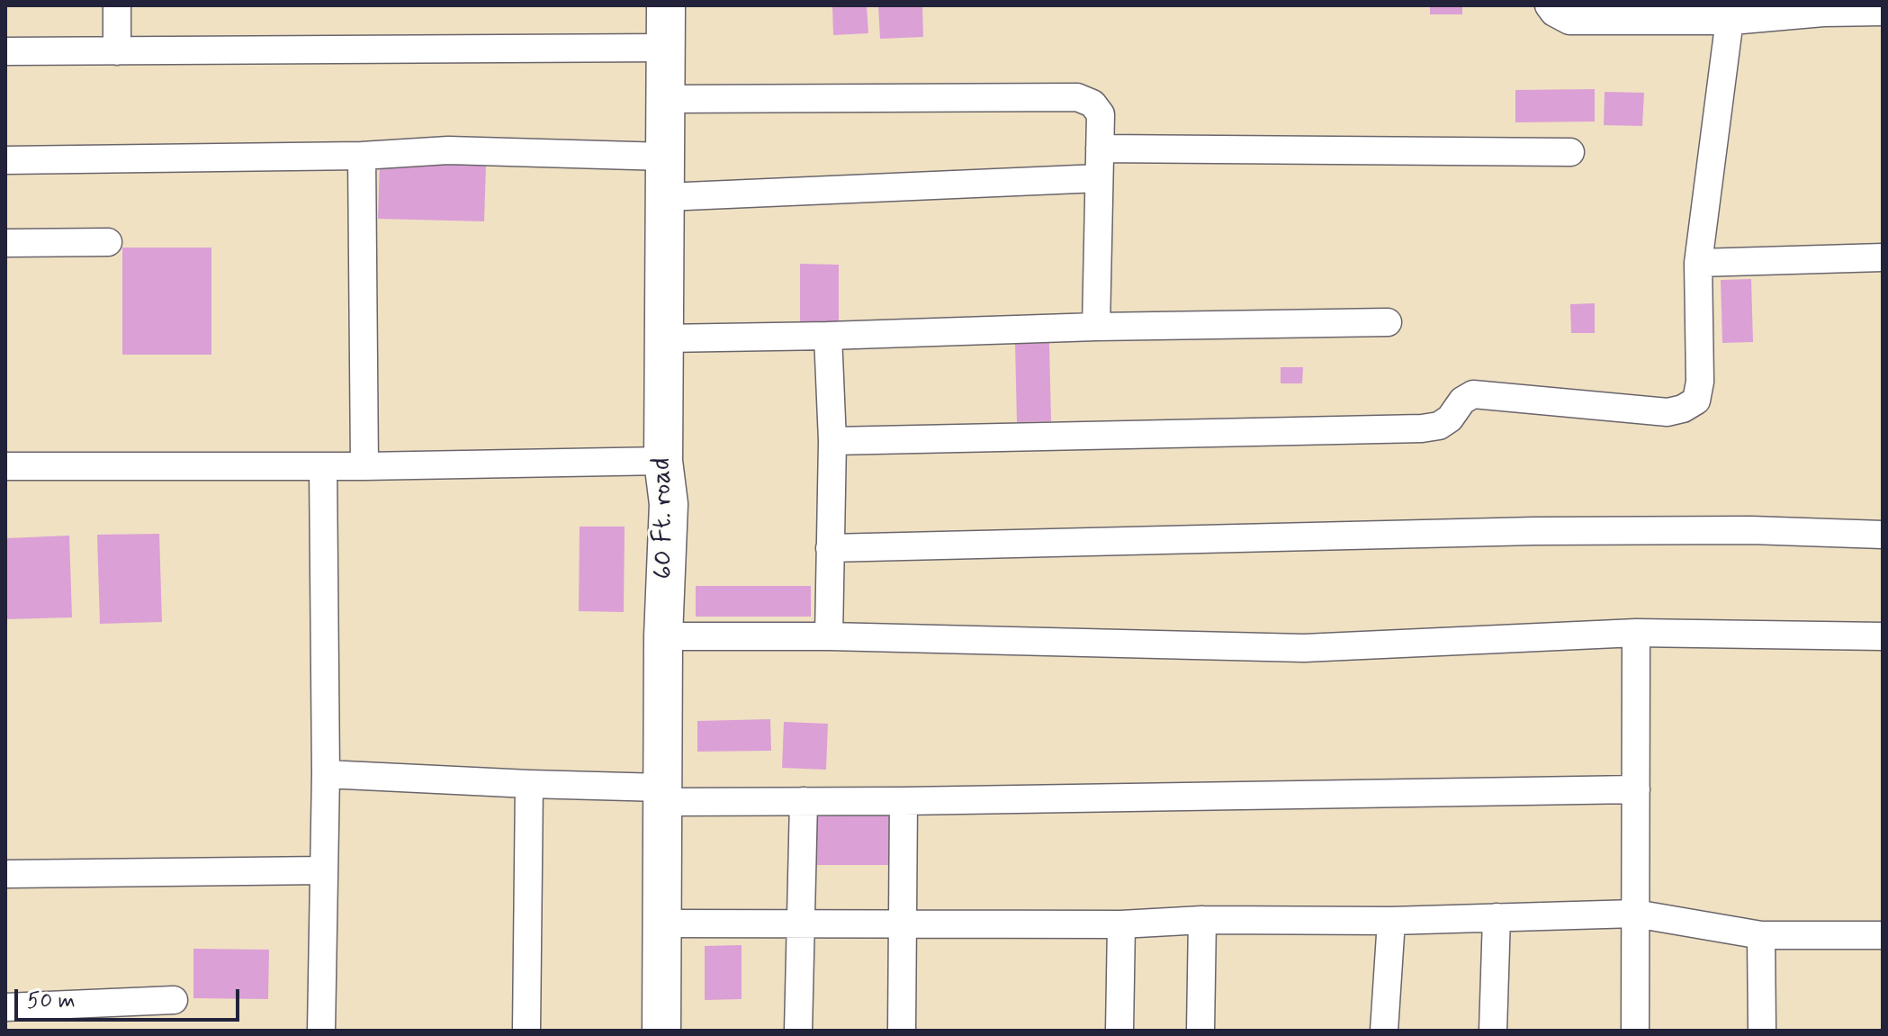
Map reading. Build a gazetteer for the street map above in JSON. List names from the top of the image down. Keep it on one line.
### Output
{"streets":{"street":["60 Ft. road"]},"scale_bar":"50 m"}
